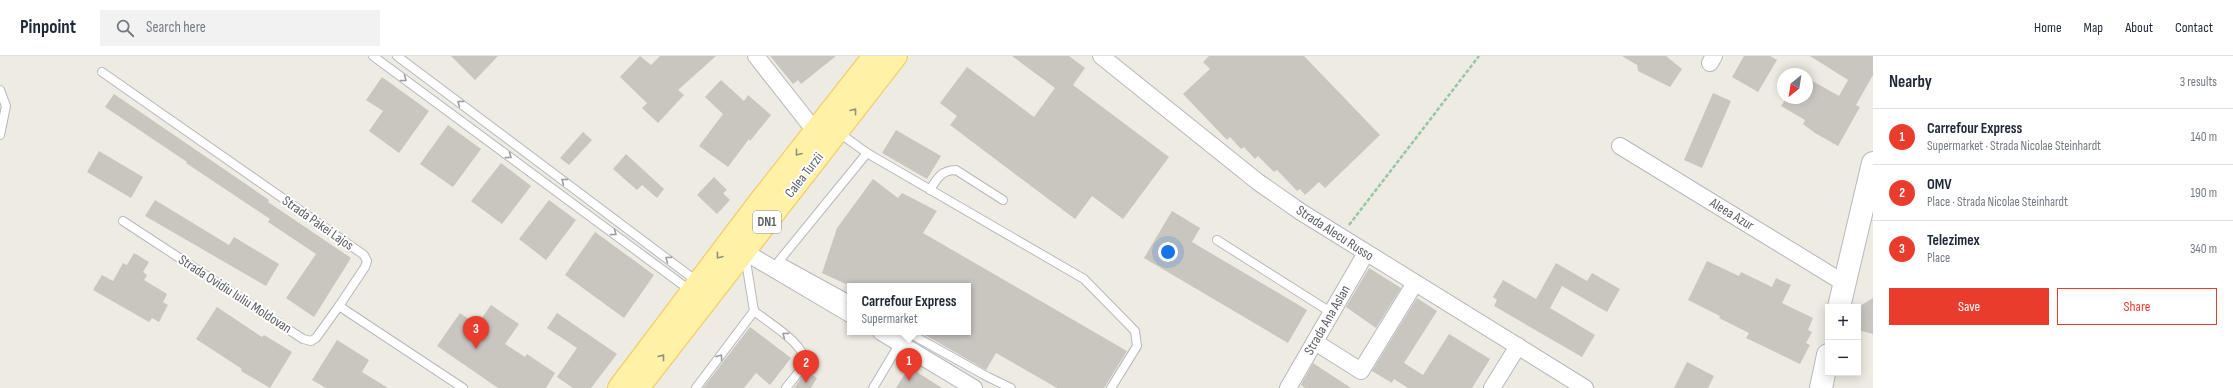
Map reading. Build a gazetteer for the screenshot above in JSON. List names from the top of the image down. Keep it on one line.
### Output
{"streets":{"main road":["Calea Turzii","DN1"],"street":["Aleea Azur","Strada Alecu Russo","Strada Ana Aslan"],"lane":["Strada Pakei Lajos","Strada Ovidiu Iuliu Moldovan"]},"crossings":[["Strada Pakei Lajos","Strada Ovidiu Iuliu Moldovan"],["Strada Alecu Russo","Strada Ana Aslan"]],"north":"bottom left","page":{"header":"Pinpoint","search":"Search here","nav":["Home","Map","About","Contact"],"heading":["Nearby","3 results"],"list":[{"mark":"1","name":"Carrefour Express","note":"Supermarket · Strada Nicolae Steinhardt","value":"140 m"},{"mark":"2","name":"OMV","note":"Place · Strada Nicolae Steinhardt","value":"190 m"},{"mark":"3","name":"Telezimex","note":"Place","value":"340 m"}],"buttons":["Save","Share"],"popup":["Carrefour Express","Supermarket"],"map_buttons":["+","−"],"pins":["3","1","2"]}}
